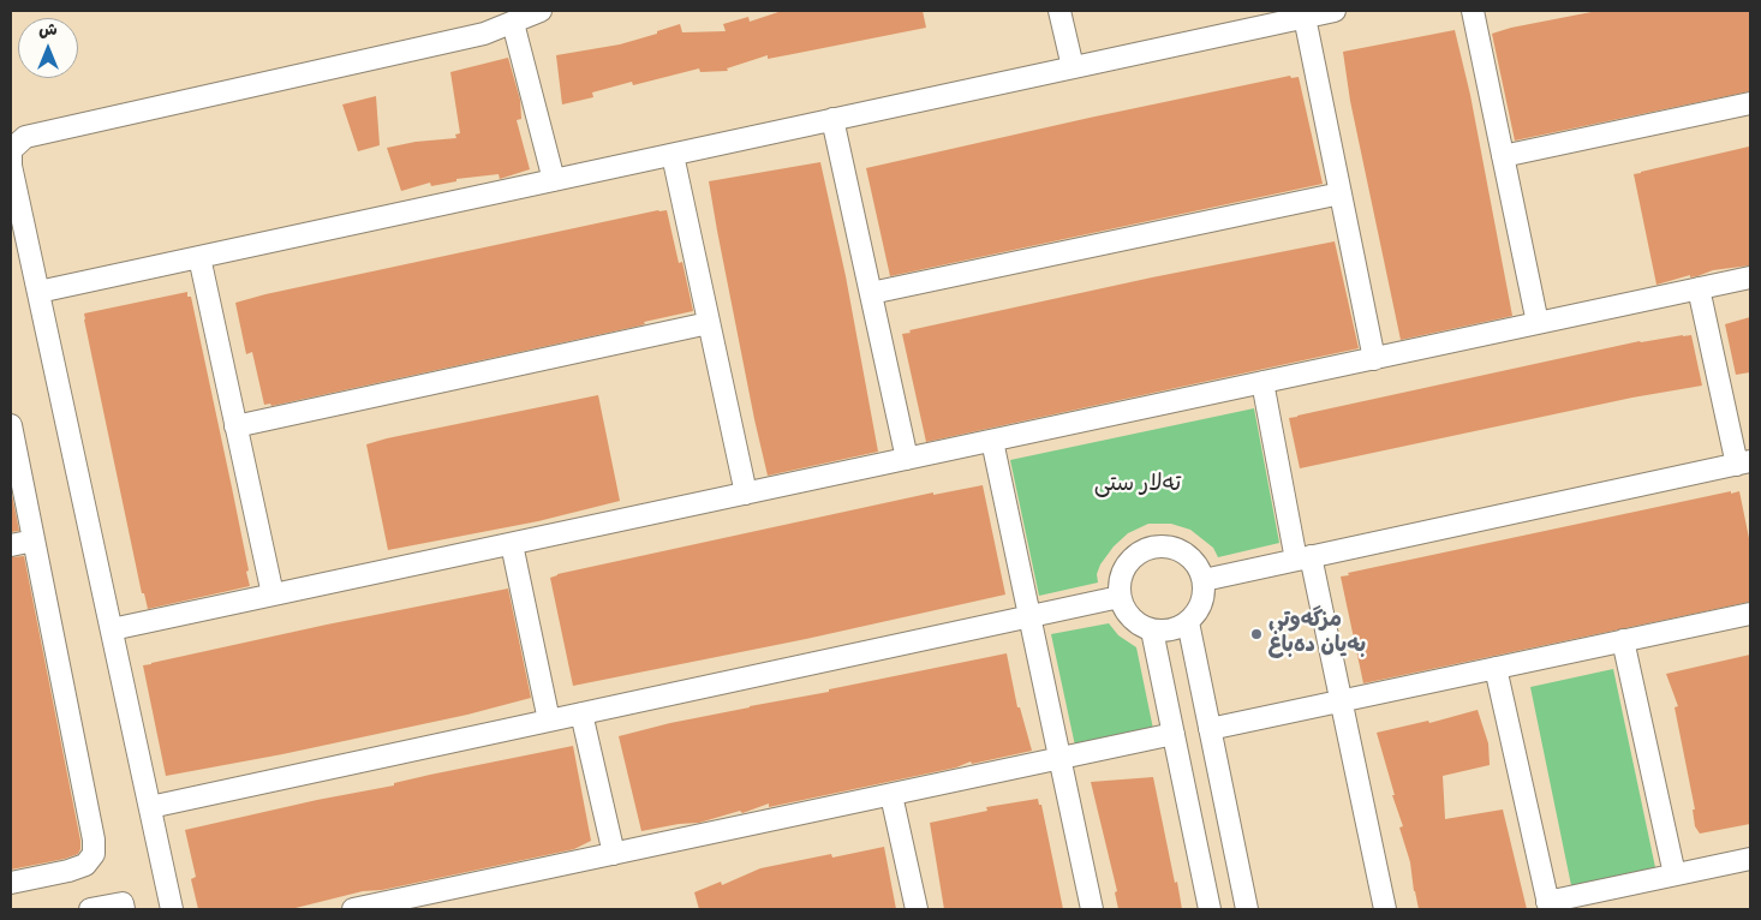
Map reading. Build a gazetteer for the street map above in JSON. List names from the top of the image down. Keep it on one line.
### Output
{"districts":["ته‌لار ستی"],"places":["مزگەوتی بەیان دەباغ"],"north":"top"}
